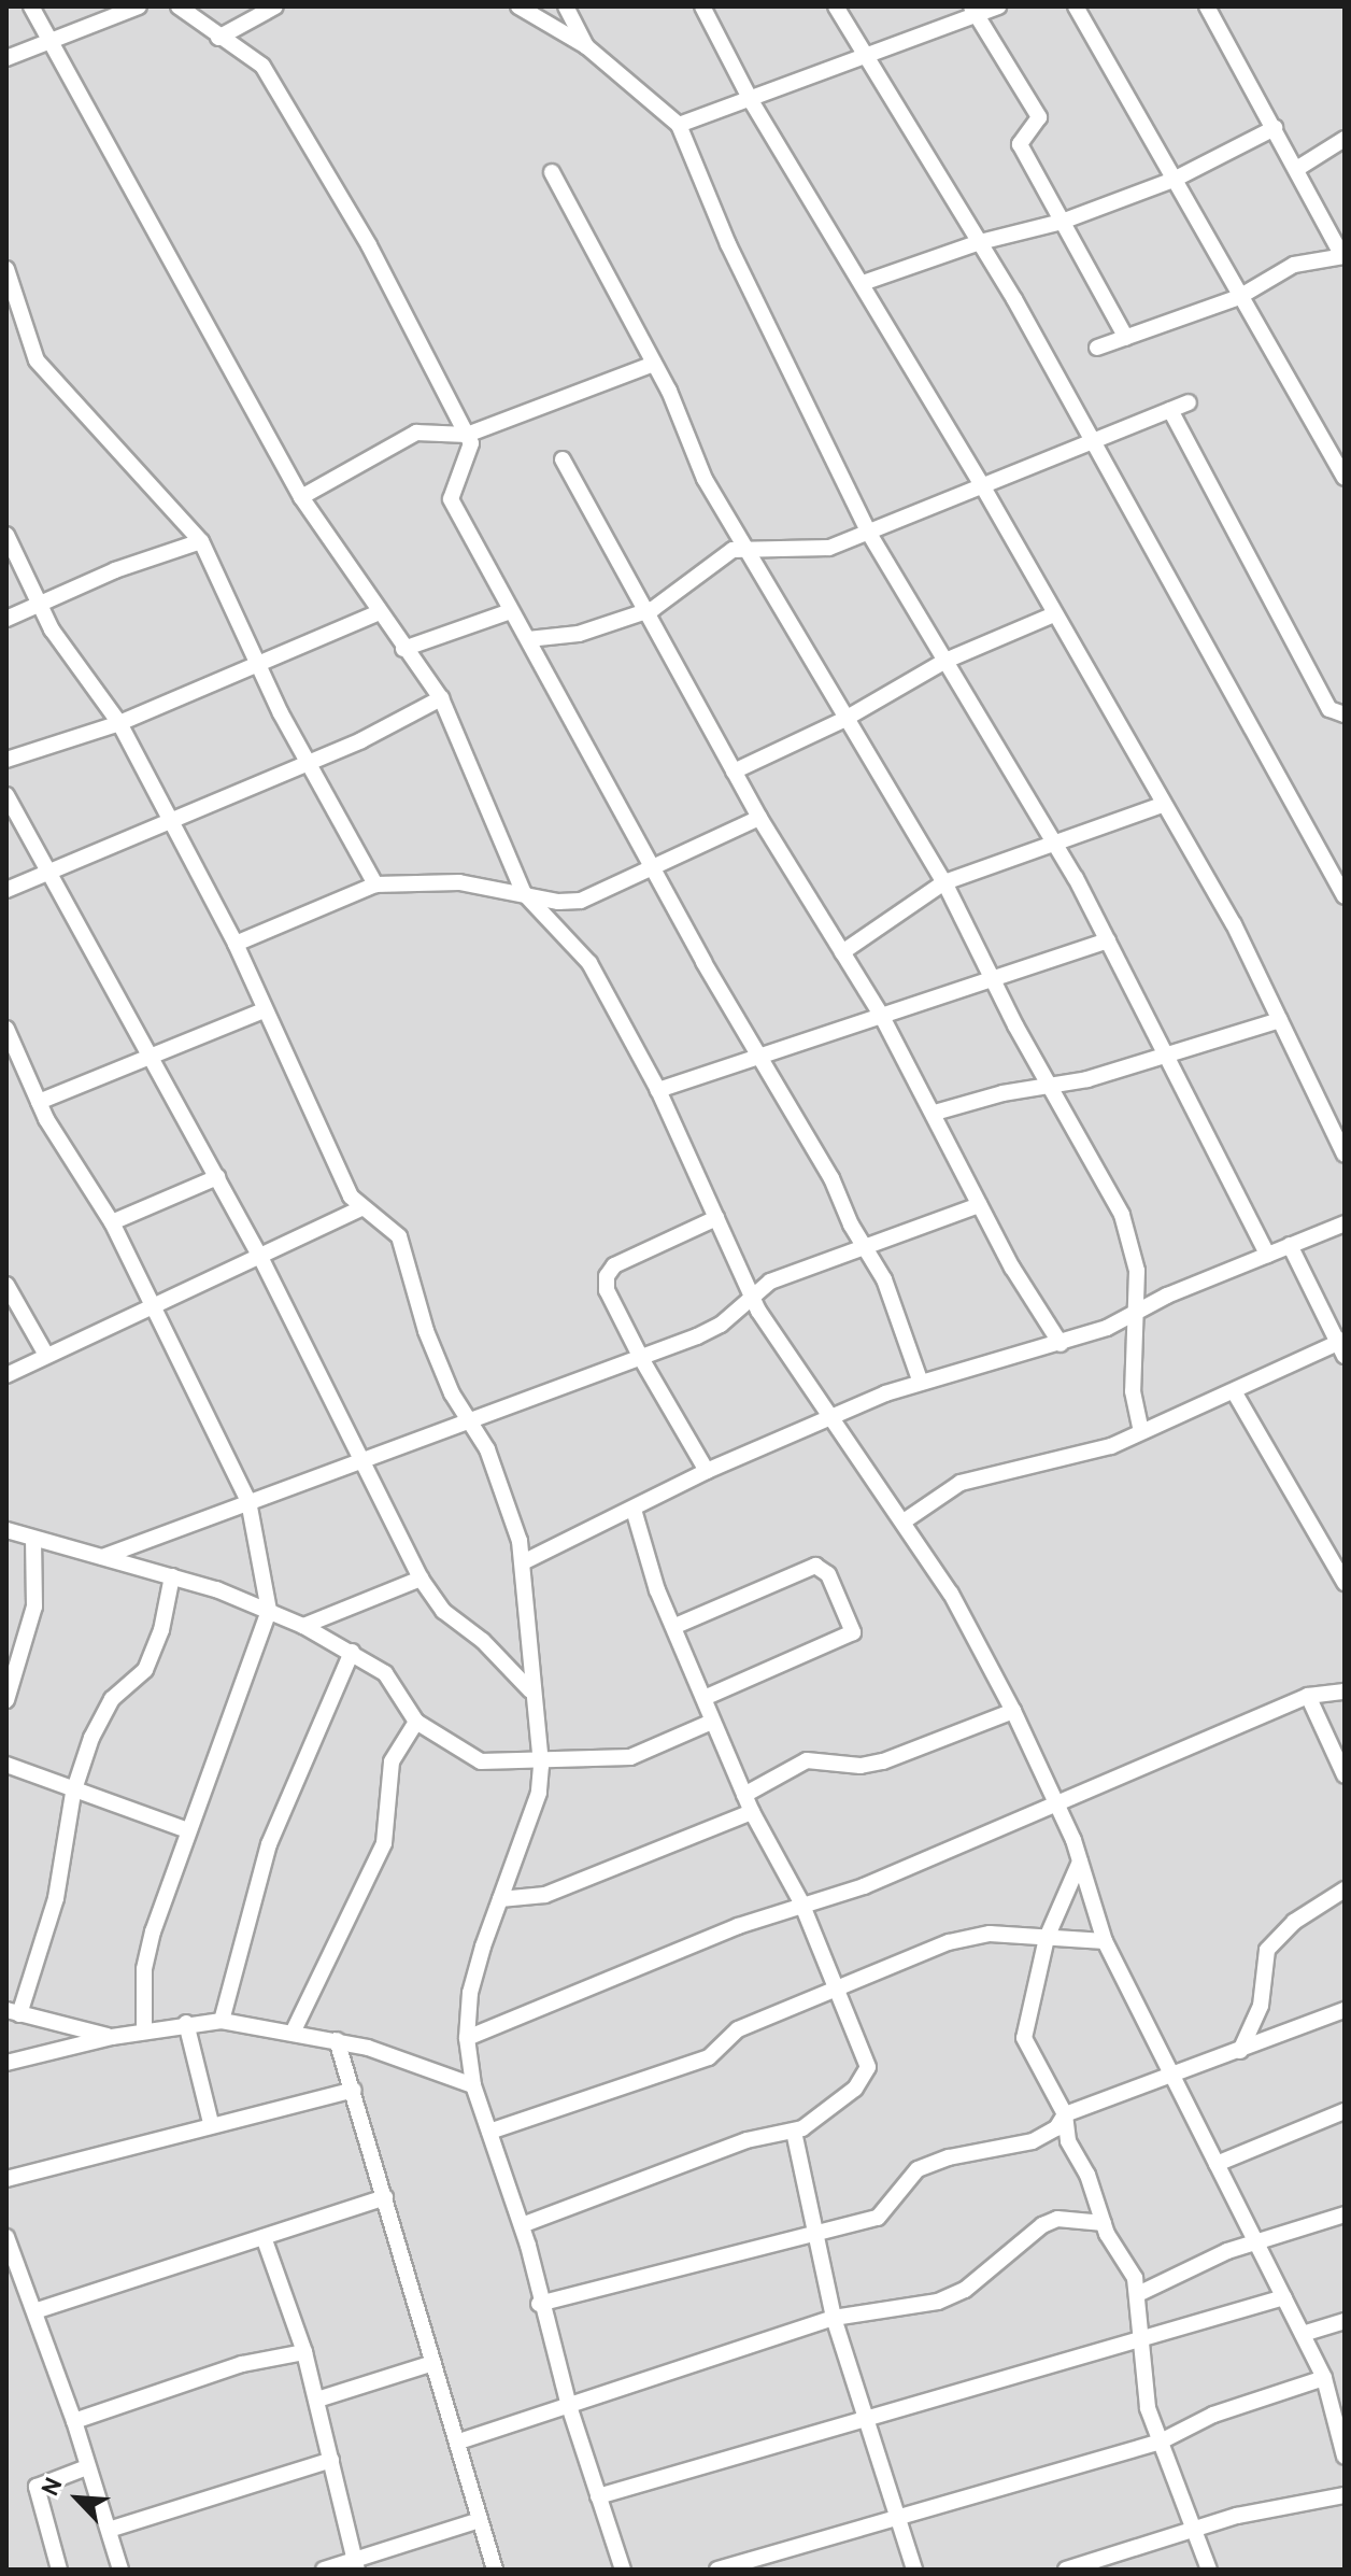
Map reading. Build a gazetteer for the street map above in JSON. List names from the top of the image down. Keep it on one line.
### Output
{"north":"top left"}
